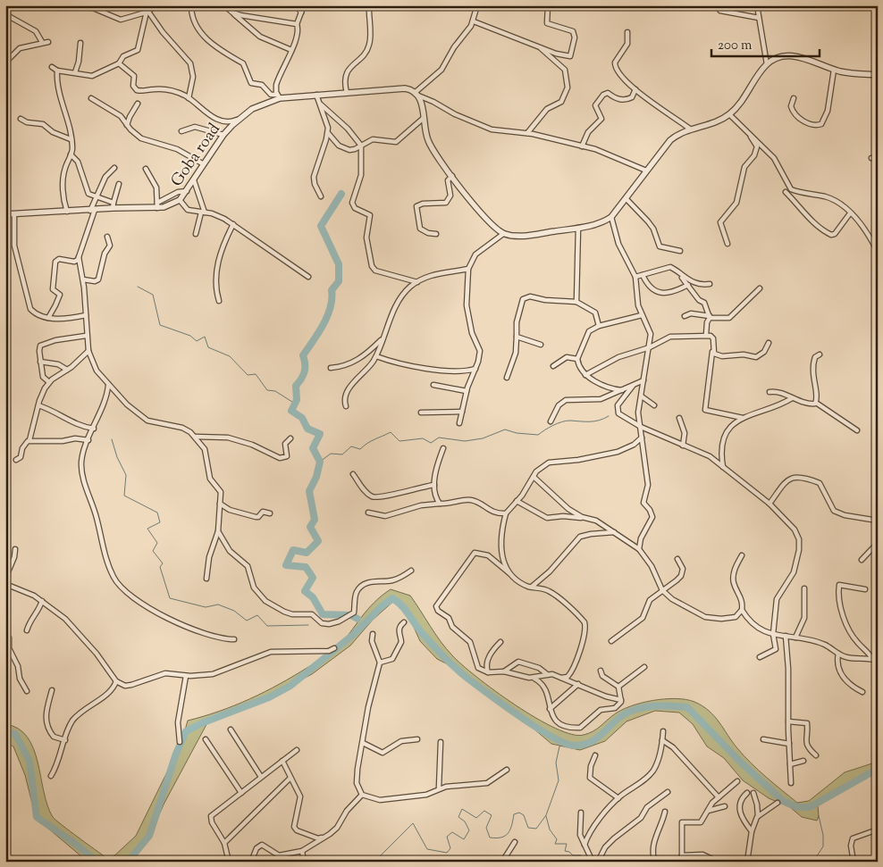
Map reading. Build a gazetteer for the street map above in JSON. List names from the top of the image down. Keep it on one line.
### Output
{"streets":{"street":["Goba road"]},"scale_bar":"200 m"}
